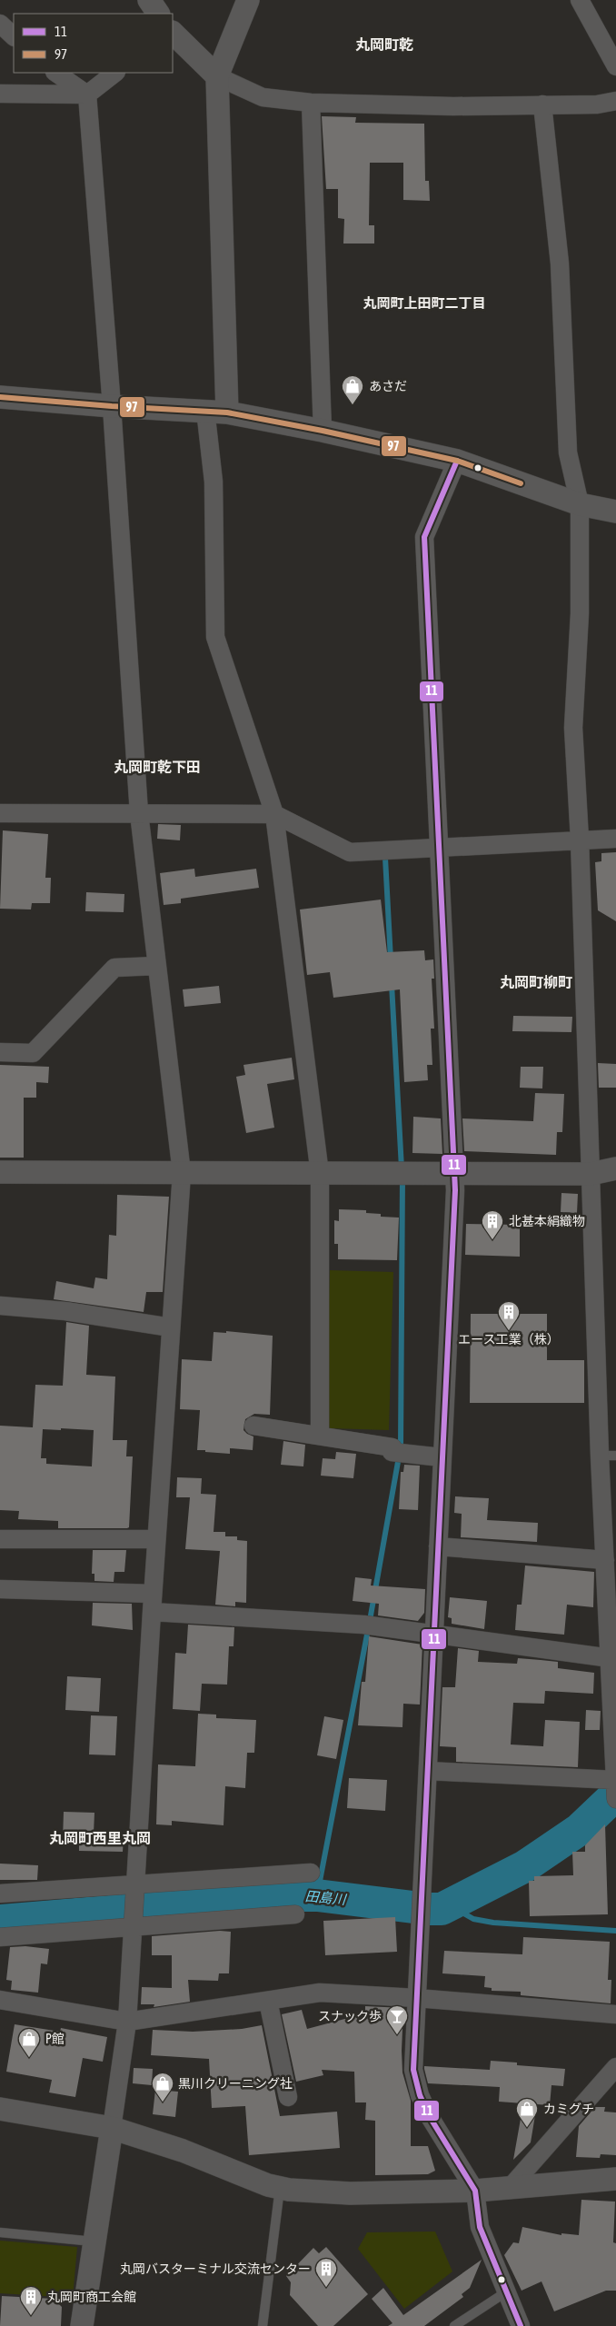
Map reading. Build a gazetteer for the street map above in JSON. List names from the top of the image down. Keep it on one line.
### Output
{"districts":["丸岡町乾","丸岡町上田町二丁目","丸岡町乾下田","丸岡町柳町","丸岡町西里丸岡"],"water":["田島川"],"places":{"shop":["あさだ","P館","黒川クリーニング社","カミグチ"],"building":["北甚本絹織物","エース工業（株）","丸岡バスターミナル交流センター","丸岡町商工会館"],"bar":["スナック歩"]},"lines":["transit line 97","transit line 11"],"legend":["11","97"]}
